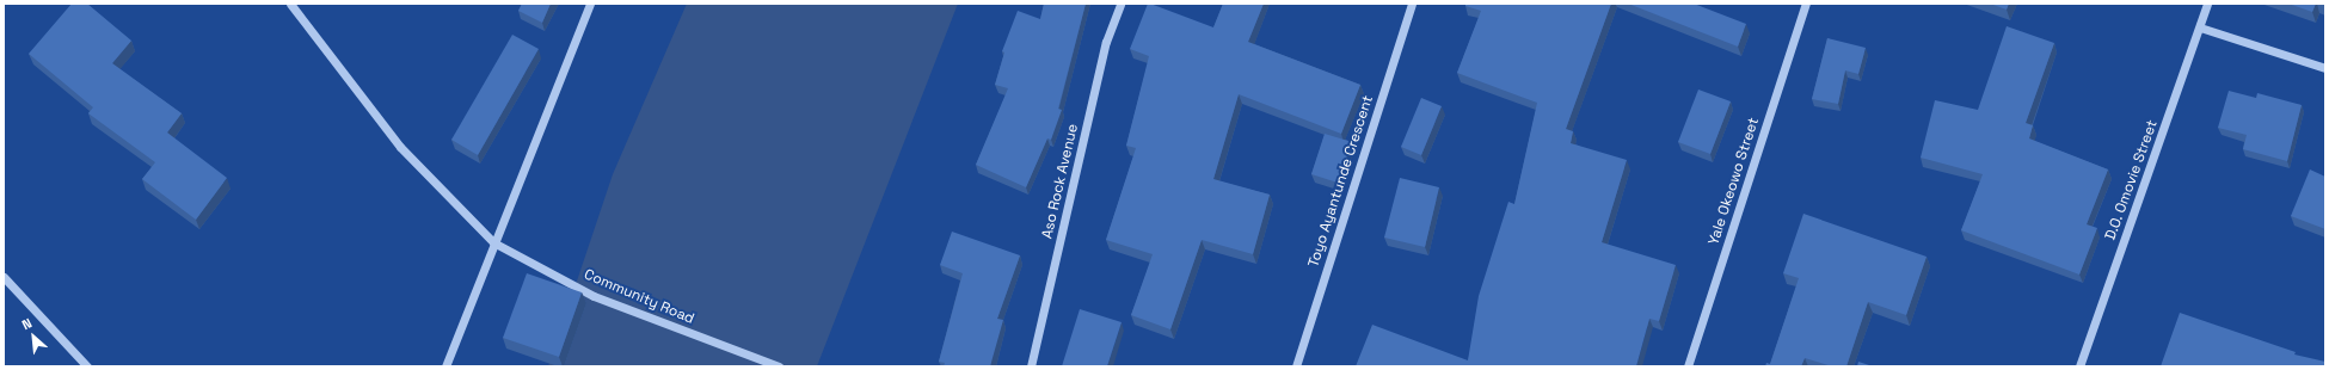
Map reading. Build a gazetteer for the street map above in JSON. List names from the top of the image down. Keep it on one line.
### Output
{"streets":{"street":["D.O. Omovie Street","Aso Rock Avenue","Toyo Ayantunde Crescent","Yale Okeowo Street","Community Road"]},"north":"top left"}
